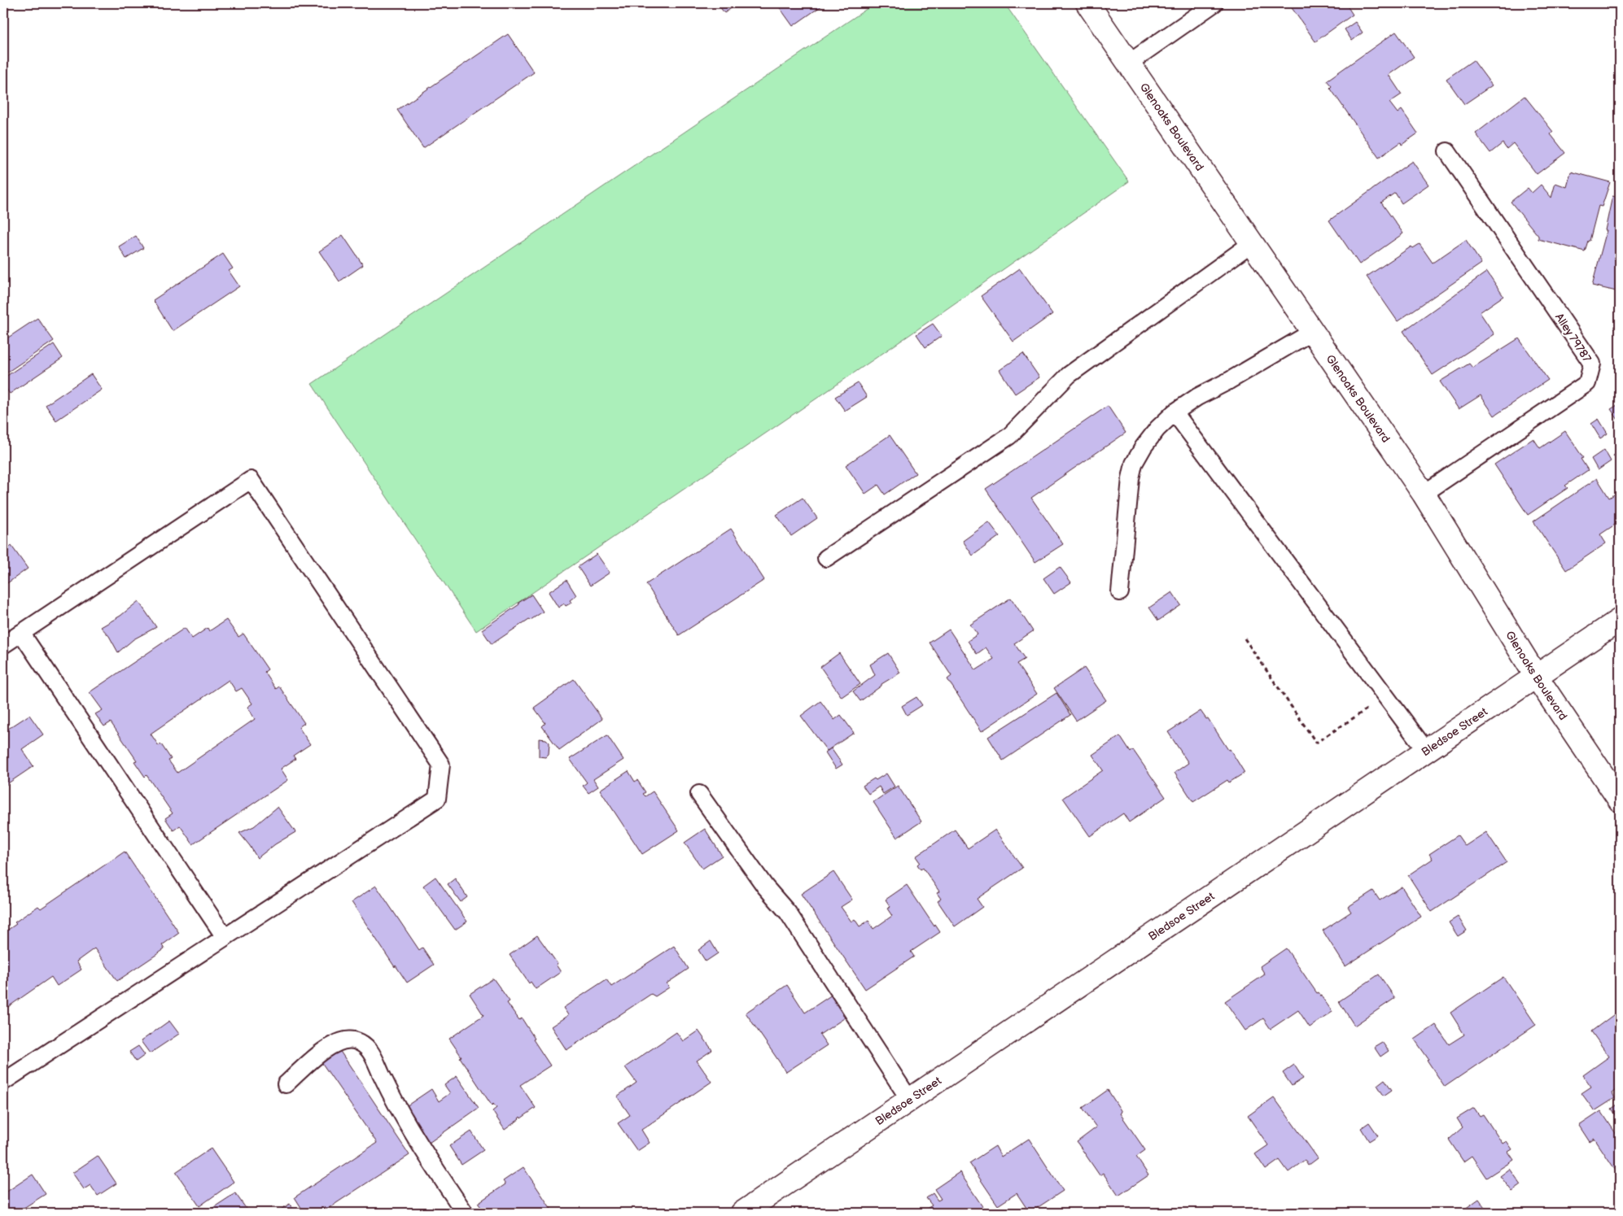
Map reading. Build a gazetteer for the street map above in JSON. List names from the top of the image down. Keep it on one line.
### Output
{"streets":{"street":["Glenoaks Boulevard","Bledsoe Street"],"lane":["Alley 79787"]},"crossings":[["Glenoaks Boulevard","Alley 79787"],["Glenoaks Boulevard","Bledsoe Street"]]}
